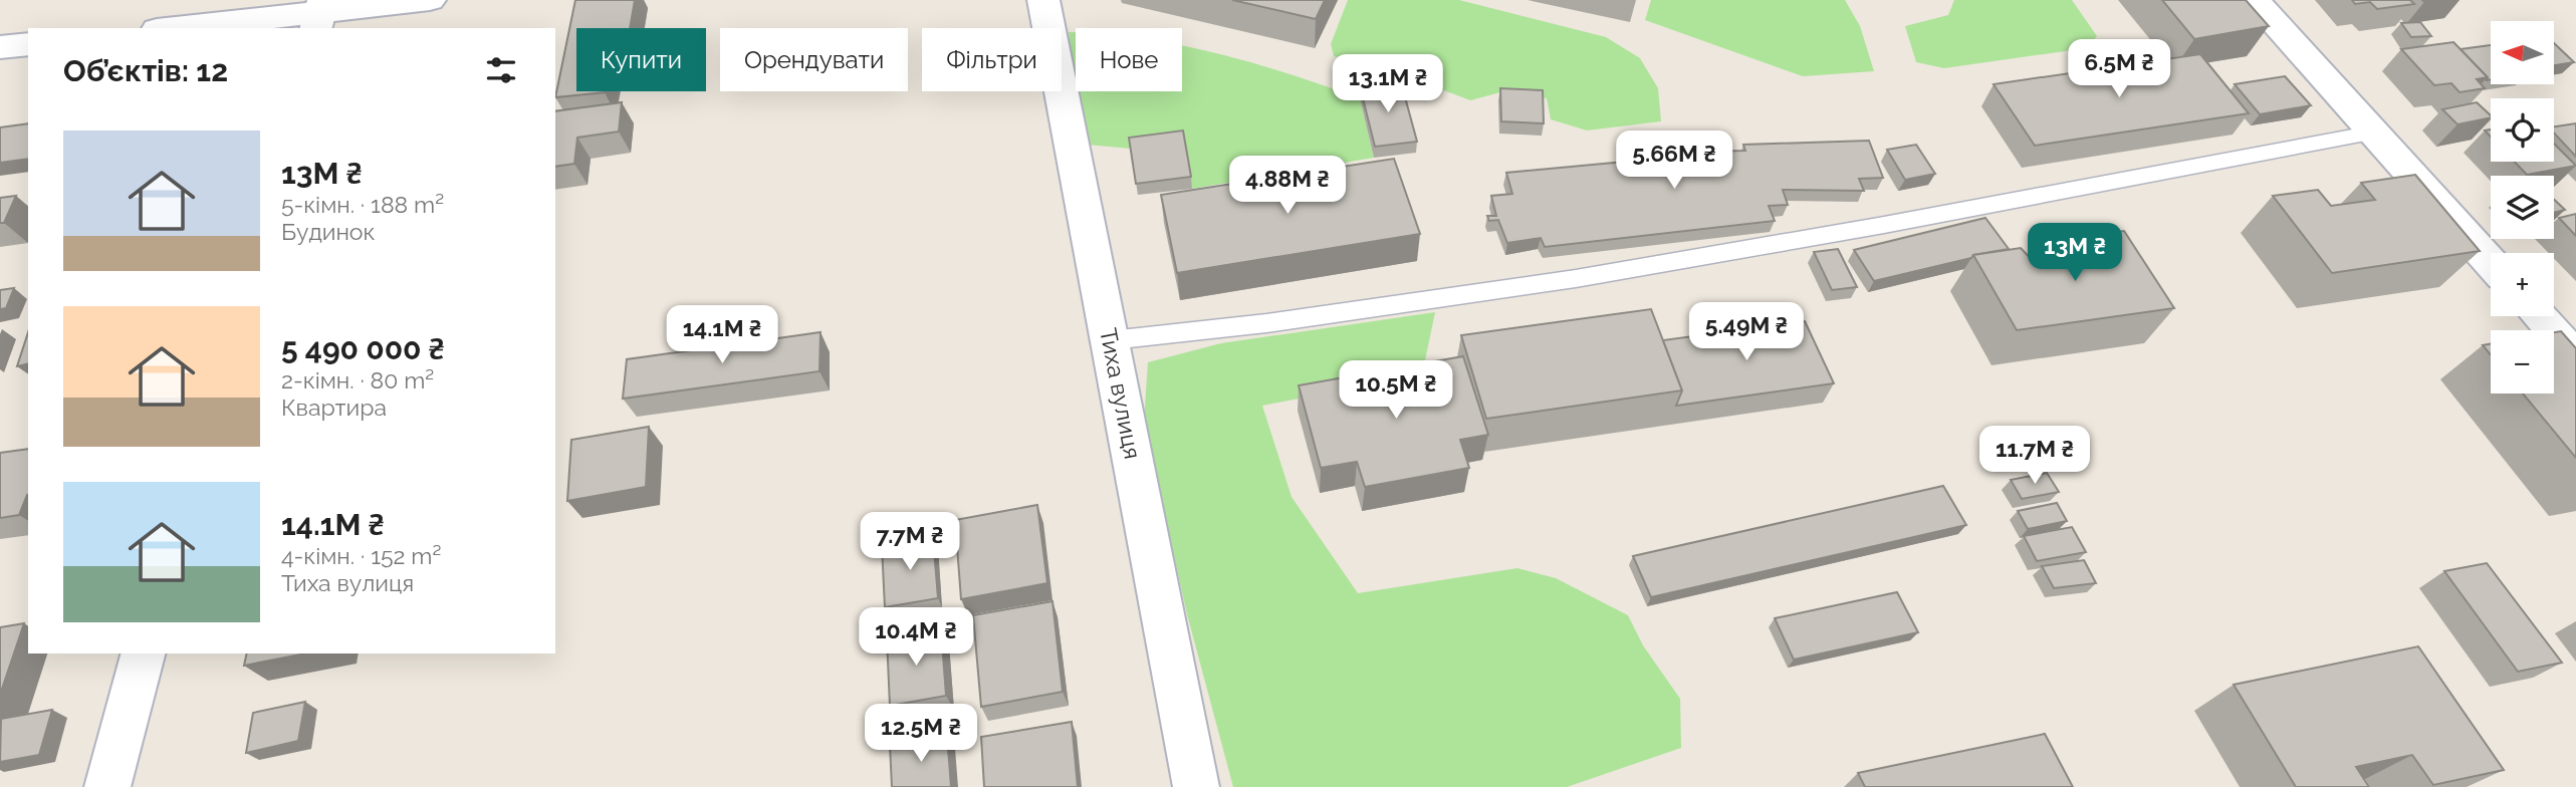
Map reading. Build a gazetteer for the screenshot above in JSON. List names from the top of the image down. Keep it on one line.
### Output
{"streets":{"street":["Тиха вулиця"]},"north":"left","page":{"map_buttons":["+","−"],"chip":["Купити","Орендувати","Фільтри","Нове"],"heading":"Об’єктів: 12","price":["6.5M ₴","13.1M ₴","5.66M ₴","4.88M ₴","13M ₴","5.49M ₴","14.1M ₴","10.5M ₴","11.7M ₴","7.7M ₴","10.4M ₴","12.5M ₴"],"list":[{"name":"13M ₴","note":"5-кімн. · 188 m² · Будинок"},{"name":"5 490 000 ₴","note":"2-кімн. · 80 m² · Квартира"},{"name":"14.1M ₴","note":"4-кімн. · 152 m² · Тиха вулиця"}]}}
